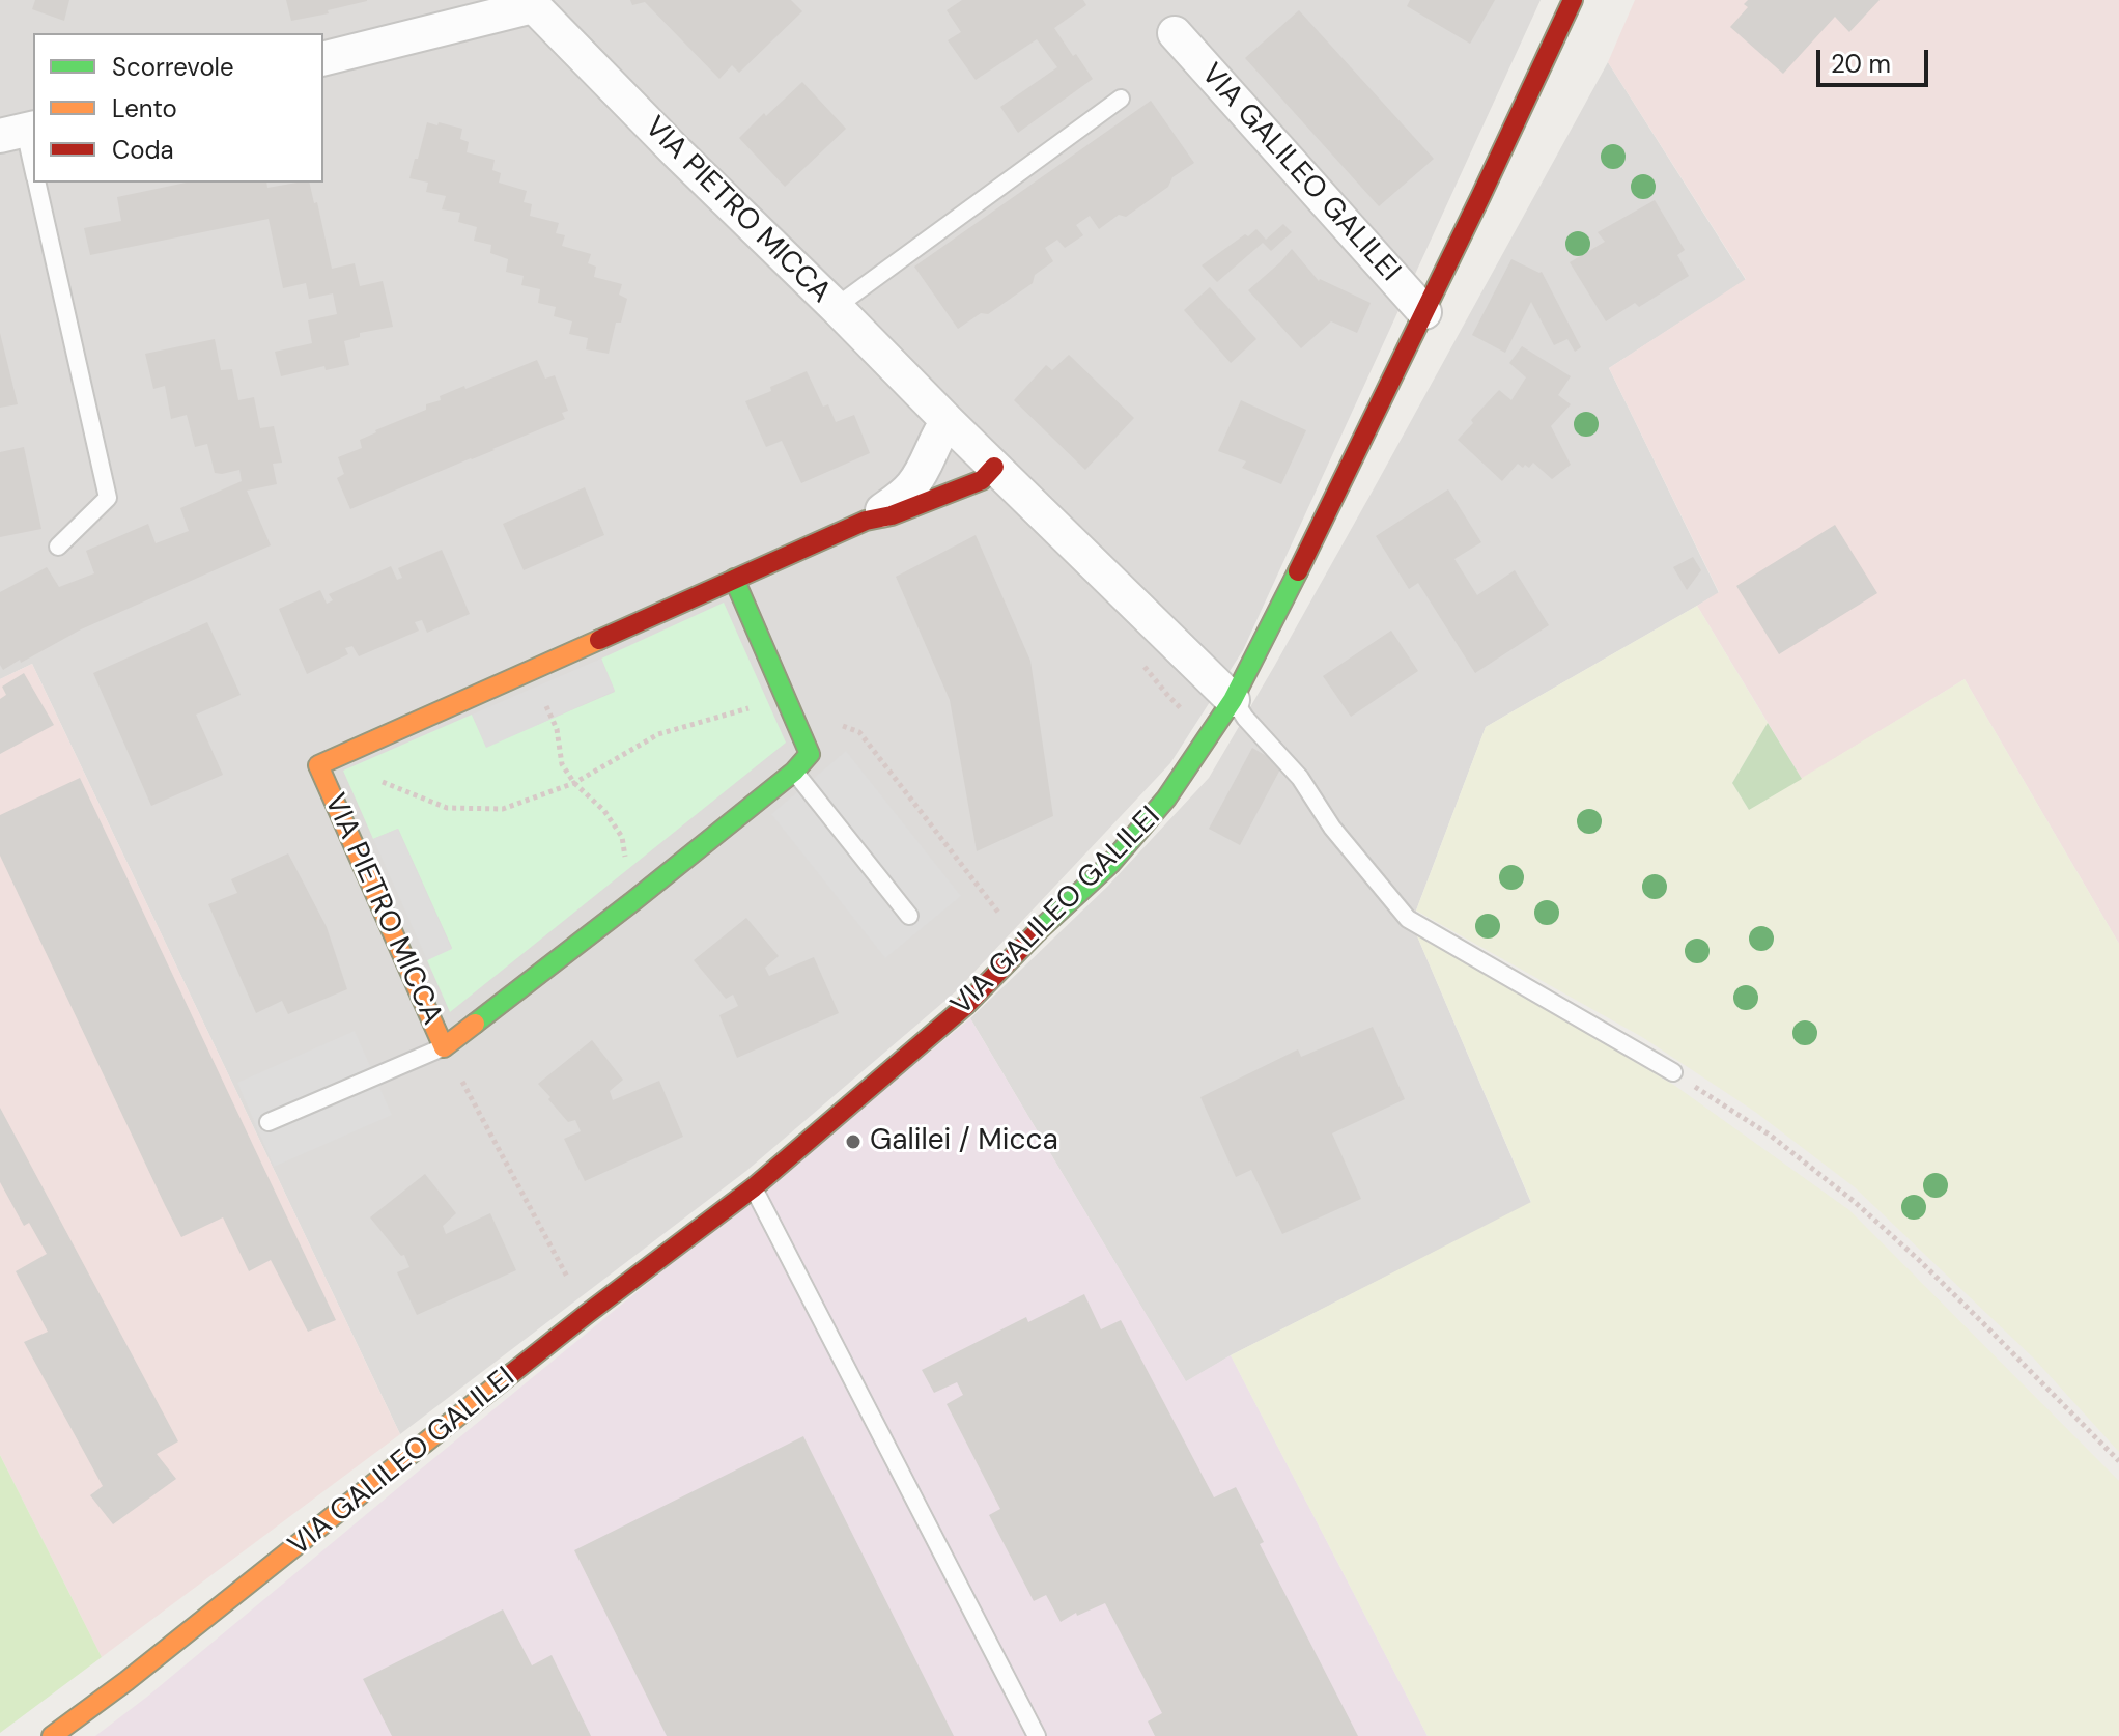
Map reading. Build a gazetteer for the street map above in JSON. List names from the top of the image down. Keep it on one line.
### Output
{"streets":{"street":["VIA GALILEO GALILEI","VIA PIETRO MICCA"]},"crossings":[["VIA GALILEO GALILEI","VIA PIETRO MICCA"]],"places":["Galilei / Micca"],"legend":["Scorrevole","Lento","Coda"],"scale_bar":"20 m"}
